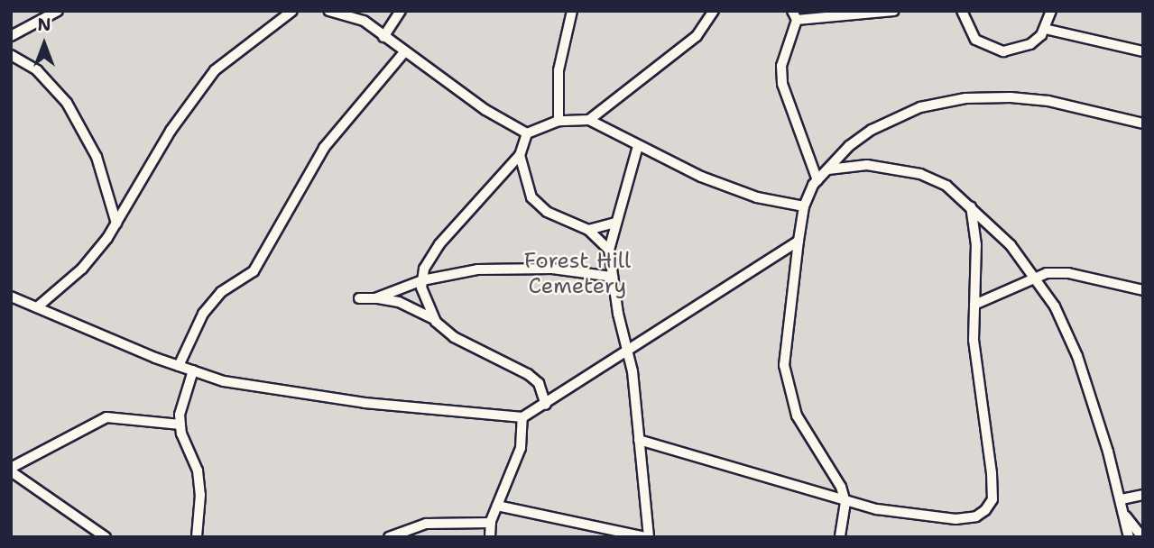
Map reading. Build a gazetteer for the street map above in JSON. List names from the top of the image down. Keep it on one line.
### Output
{"parks":["Forest Hill Cemetery"],"north":"top"}
